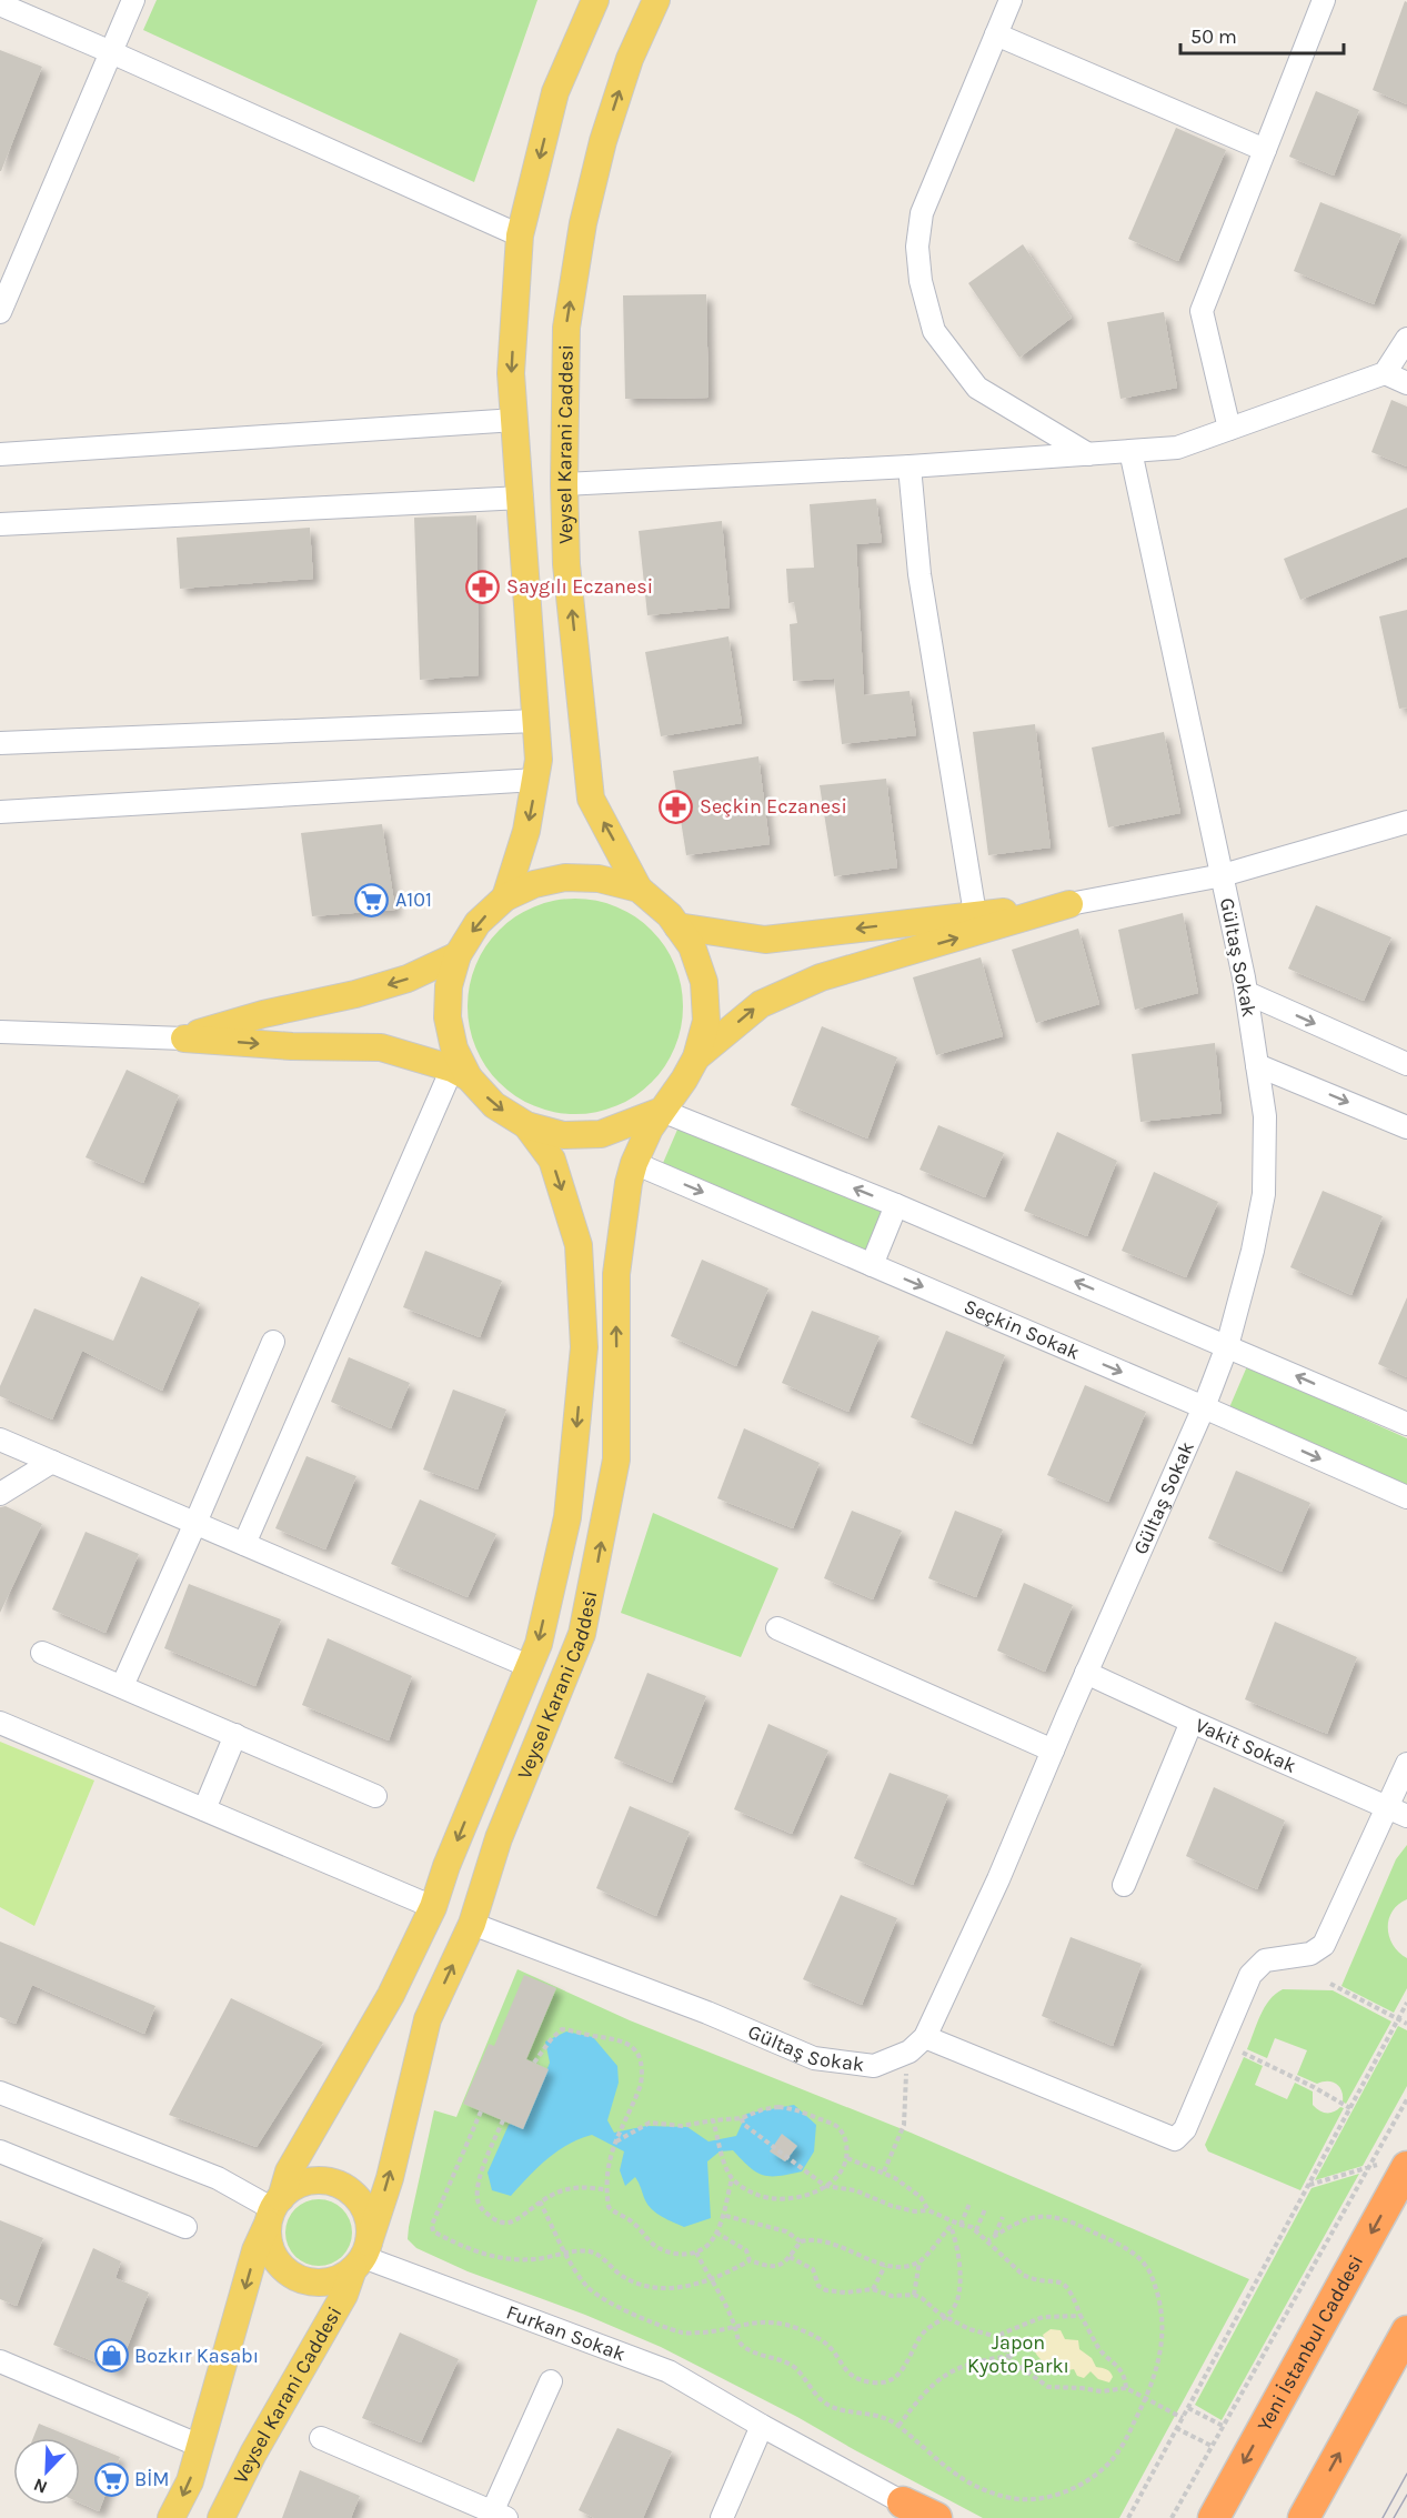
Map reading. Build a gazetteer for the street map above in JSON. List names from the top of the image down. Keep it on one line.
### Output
{"streets":{"highway":["Yeni İstanbul Caddesi"],"main road":["Veysel Karani Caddesi"],"street":["Gültaş Sokak","Seçkin Sokak","Vakit Sokak","Furkan Sokak"]},"crossings":[["Veysel Karani Caddesi","Gültaş Sokak"],["Veysel Karani Caddesi","Seçkin Sokak"],["Veysel Karani Caddesi","Furkan Sokak"],["Gültaş Sokak","Seçkin Sokak"],["Gültaş Sokak","Vakit Sokak"]],"parks":["Japon Kyoto Parkı"],"places":{"pharmacy":["Saygılı Eczanesi","Seçkin Eczanesi"],"supermarket":["A101","BİM"],"shop":["Bozkır Kasabı"]},"scale_bar":"50 m","north":"bottom left"}
